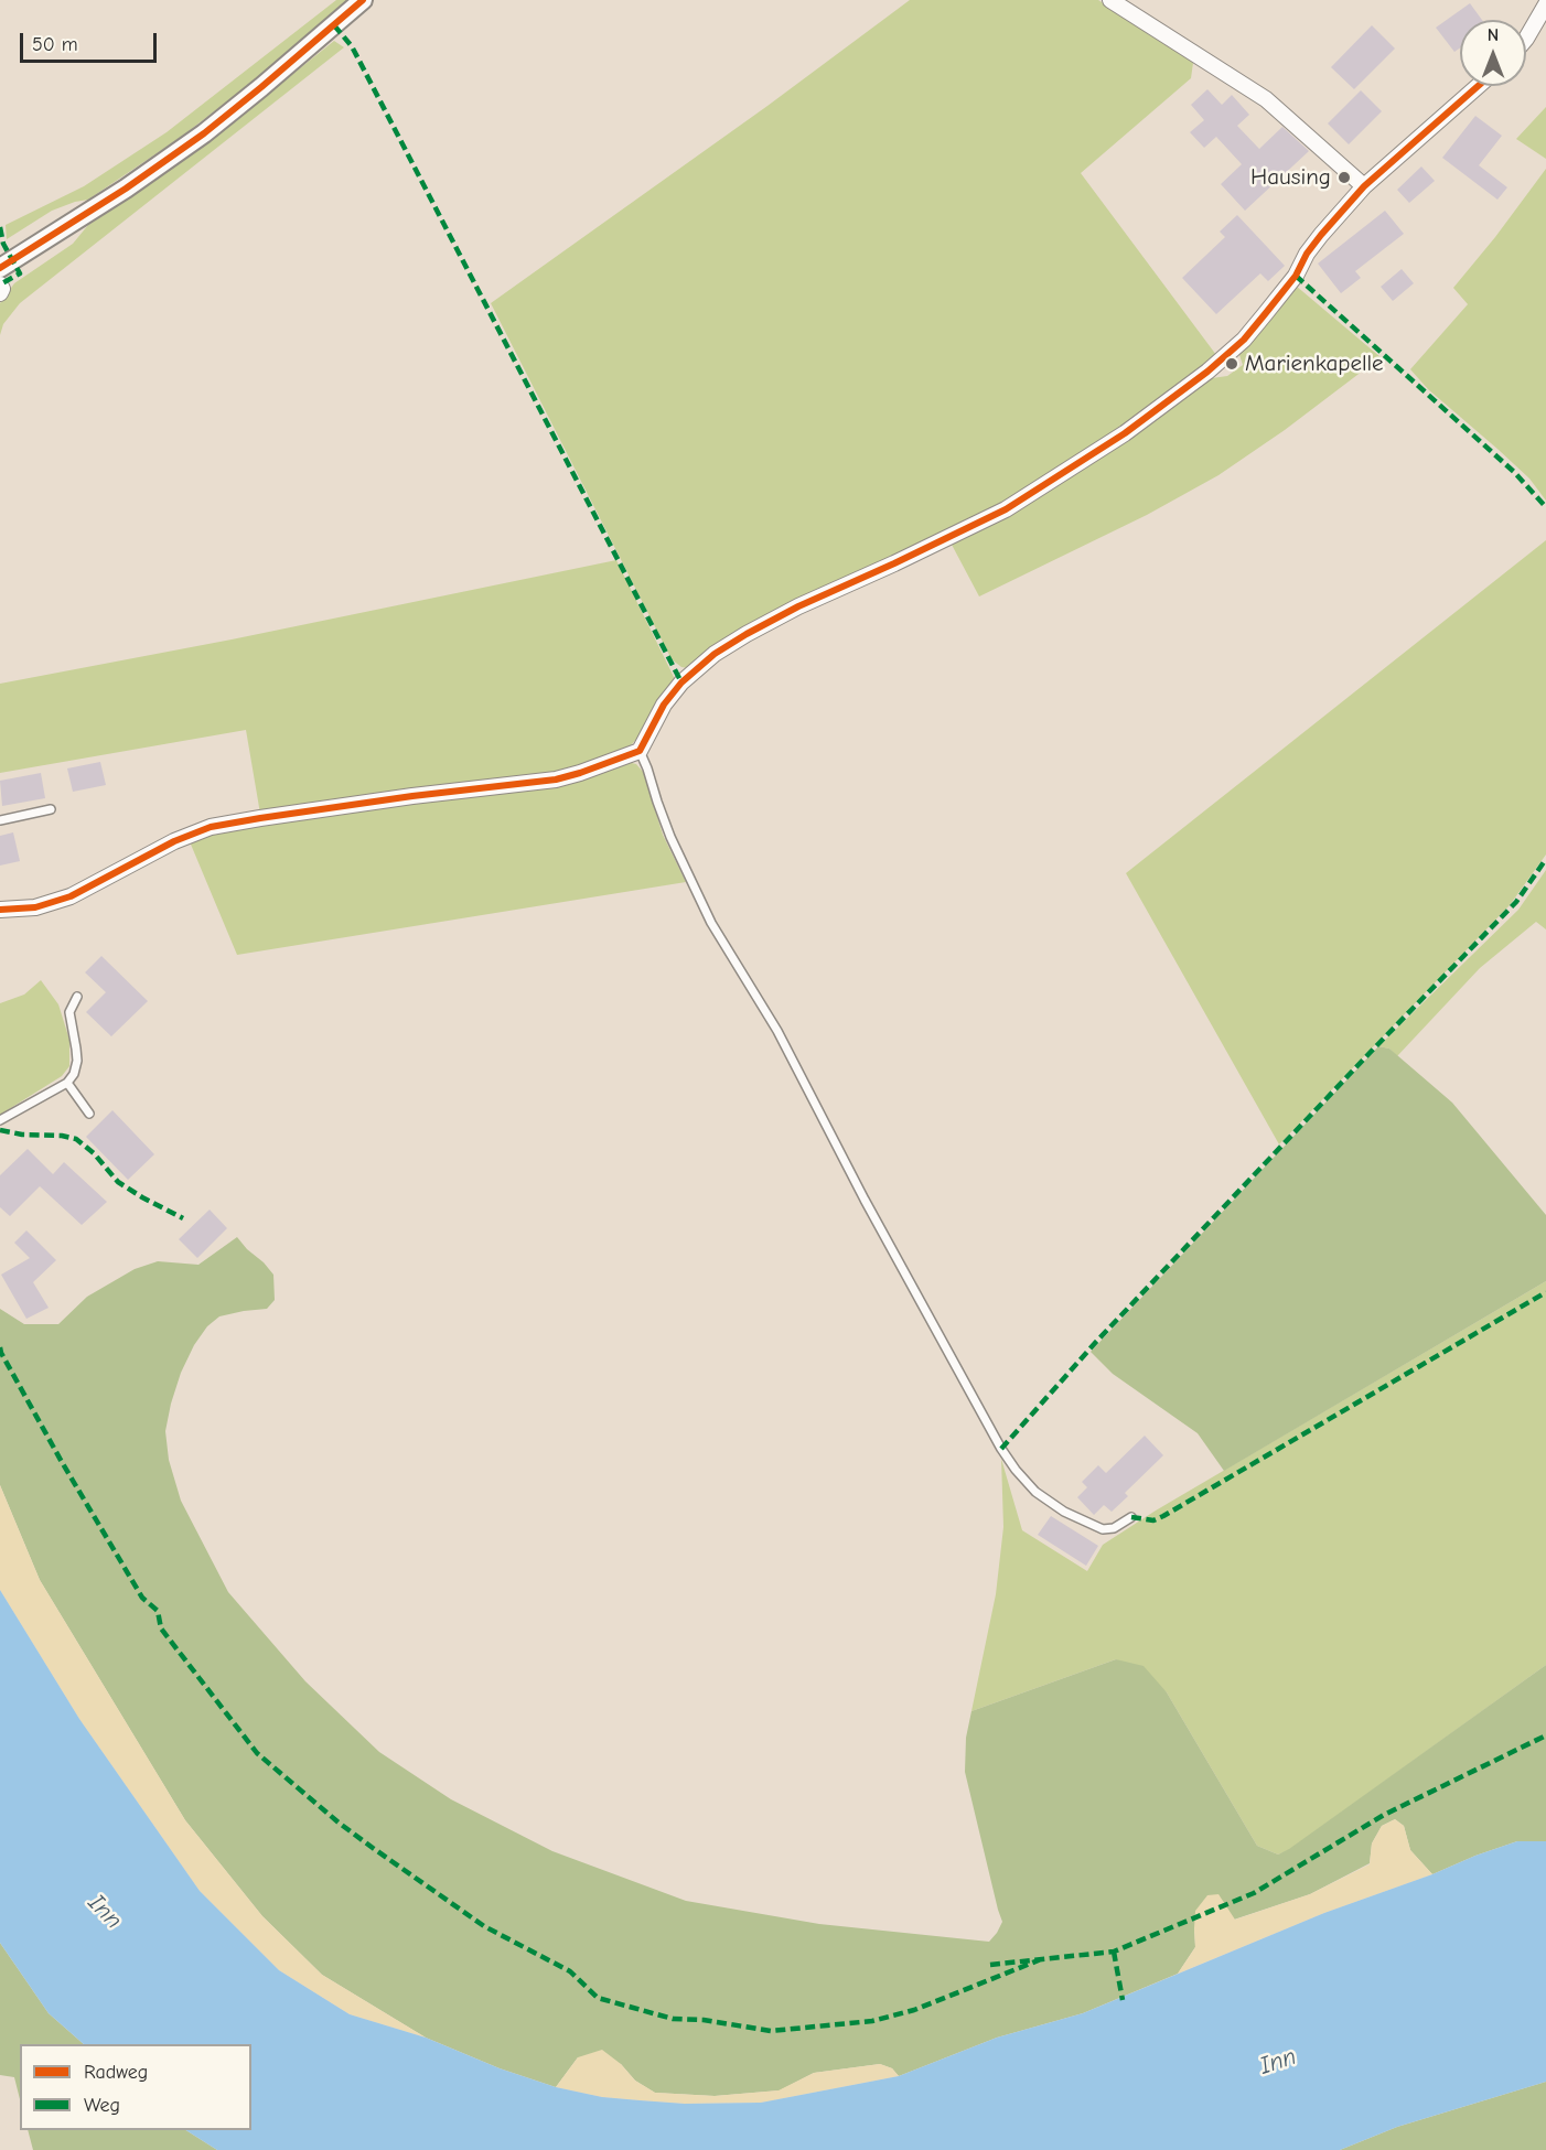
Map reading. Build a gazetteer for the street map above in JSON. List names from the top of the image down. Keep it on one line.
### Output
{"water":["Inn"],"places":["Hausing","Marienkapelle"],"legend":["Radweg","Weg"],"scale_bar":"50 m","north":"top"}
